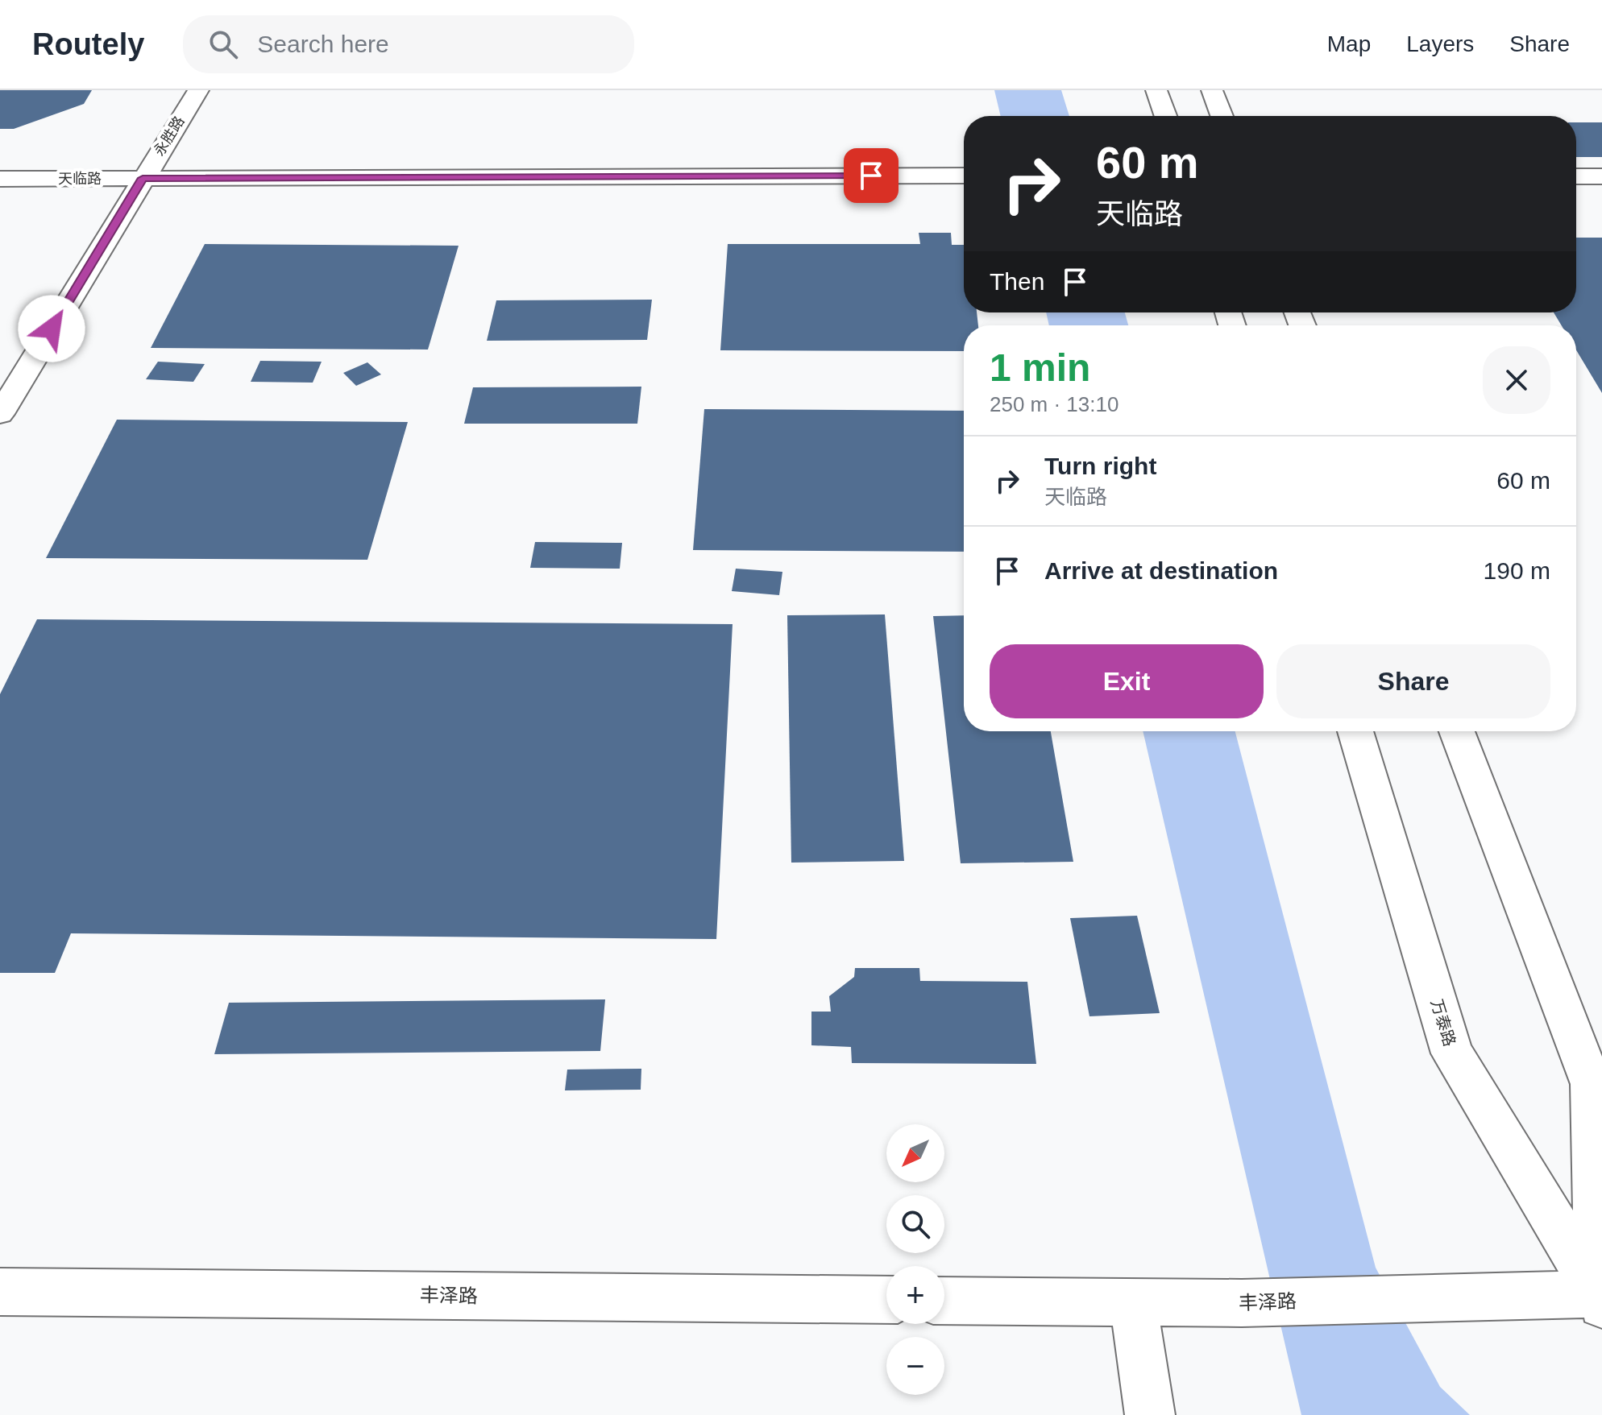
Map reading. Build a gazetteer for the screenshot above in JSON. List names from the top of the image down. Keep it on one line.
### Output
{"streets":{"main road":["永胜路","天临路","万泰路","丰泽路"]},"crossings":[["永胜路","天临路"],["万泰路","丰泽路"]],"north":"bottom left","page":{"header":"Routely","search":"Search here","nav":["Map","Layers","Share"],"turn":["60 m","天临路"],"then":"Then","heading":["1 min","250 m · 13:10"],"list":[{"name":"Turn right","note":"天临路","value":"60 m"},{"name":"Arrive at destination","value":"190 m"}],"buttons":["Exit","Share"],"map_buttons":["+","−"]}}
